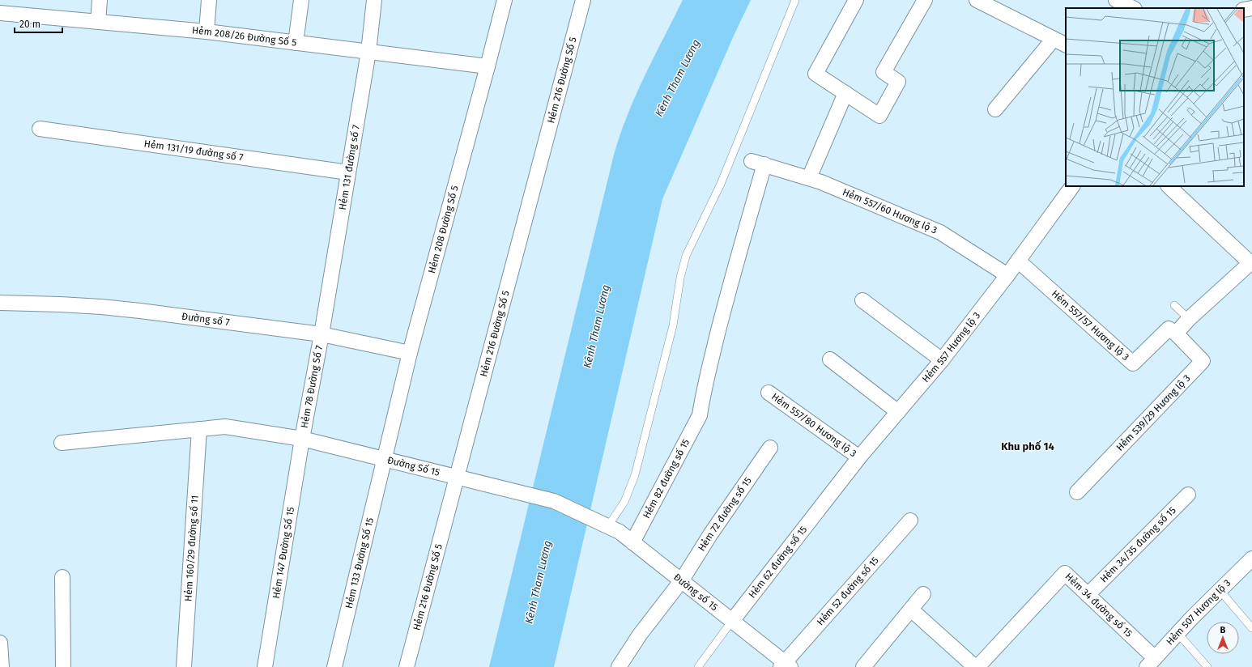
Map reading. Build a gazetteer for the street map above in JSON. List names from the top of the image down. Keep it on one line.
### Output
{"streets":{"street":["Hẻm 208/26 Đường Số 5","Hẻm 216 Đường Số 5","Hẻm 131/19 đường số 7","Hẻm 131 đường số 7","Hẻm 557/60 Hương lộ 3","Hẻm 208 Đường Số 5","Đường số 7","Hẻm 557/57 Hương lộ 3","Hẻm 557 Hương lộ 3","Hẻm 78 Đường Số 7","Hẻm 539/29 Hương lộ 3","Hẻm 557/80 Hương lộ 3","Đường Số 15","Hẻm 82 đường số 15","Hẻm 72 đường số 15","Hẻm 34/35 đường số 15","Hẻm 160/29 đường số 11","Hẻm 147 Đường Số 15","Hẻm 133 Đường Số 15","Hẻm 62 đường số 15","Hẻm 52 đường số 15","Đường số 15","Hẻm 34 đường số 15","Hẻm 507 Hương lộ 3"]},"crossings":[["Hẻm 208/26 Đường Số 5","Hẻm 131 đường số 7"],["Hẻm 208/26 Đường Số 5","Hẻm 208 Đường Số 5"],["Hẻm 216 Đường Số 5","Đường Số 15"],["Hẻm 131/19 đường số 7","Hẻm 131 đường số 7"],["Hẻm 131 đường số 7","Đường số 7"],["Hẻm 131 đường số 7","Hẻm 78 Đường Số 7"],["Hẻm 557/60 Hương lộ 3","Hẻm 557 Hương lộ 3"],["Hẻm 557/60 Hương lộ 3","Hẻm 82 đường số 15"],["Hẻm 208 Đường Số 5","Đường số 7"],["Hẻm 208 Đường Số 5","Đường Số 15"],["Hẻm 208 Đường Số 5","Hẻm 133 Đường Số 15"],["Đường số 7","Hẻm 78 Đường Số 7"],["Hẻm 557/57 Hương lộ 3","Hẻm 557 Hương lộ 3"],["Hẻm 557/57 Hương lộ 3","Hẻm 539/29 Hương lộ 3"],["Hẻm 557 Hương lộ 3","Hẻm 557/80 Hương lộ 3"],["Hẻm 557 Hương lộ 3","Hẻm 62 đường số 15"],["Hẻm 78 Đường Số 7","Đường Số 15"],["Hẻm 78 Đường Số 7","Hẻm 147 Đường Số 15"],["Đường Số 15","Hẻm 160/29 đường số 11"],["Đường Số 15","Hẻm 147 Đường Số 15"],["Đường Số 15","Hẻm 133 Đường Số 15"],["Đường Số 15","Đường số 15"],["Hẻm 82 đường số 15","Đường số 15"],["Hẻm 72 đường số 15","Đường số 15"],["Hẻm 34/35 đường số 15","Hẻm 34 đường số 15"],["Hẻm 62 đường số 15","Đường số 15"],["Hẻm 52 đường số 15","Đường số 15"],["Hẻm 34 đường số 15","Hẻm 507 Hương lộ 3"]],"districts":["Khu phố 14"],"water":["Kênh Tham Lương"],"scale_bar":"20 m","north":"top"}
